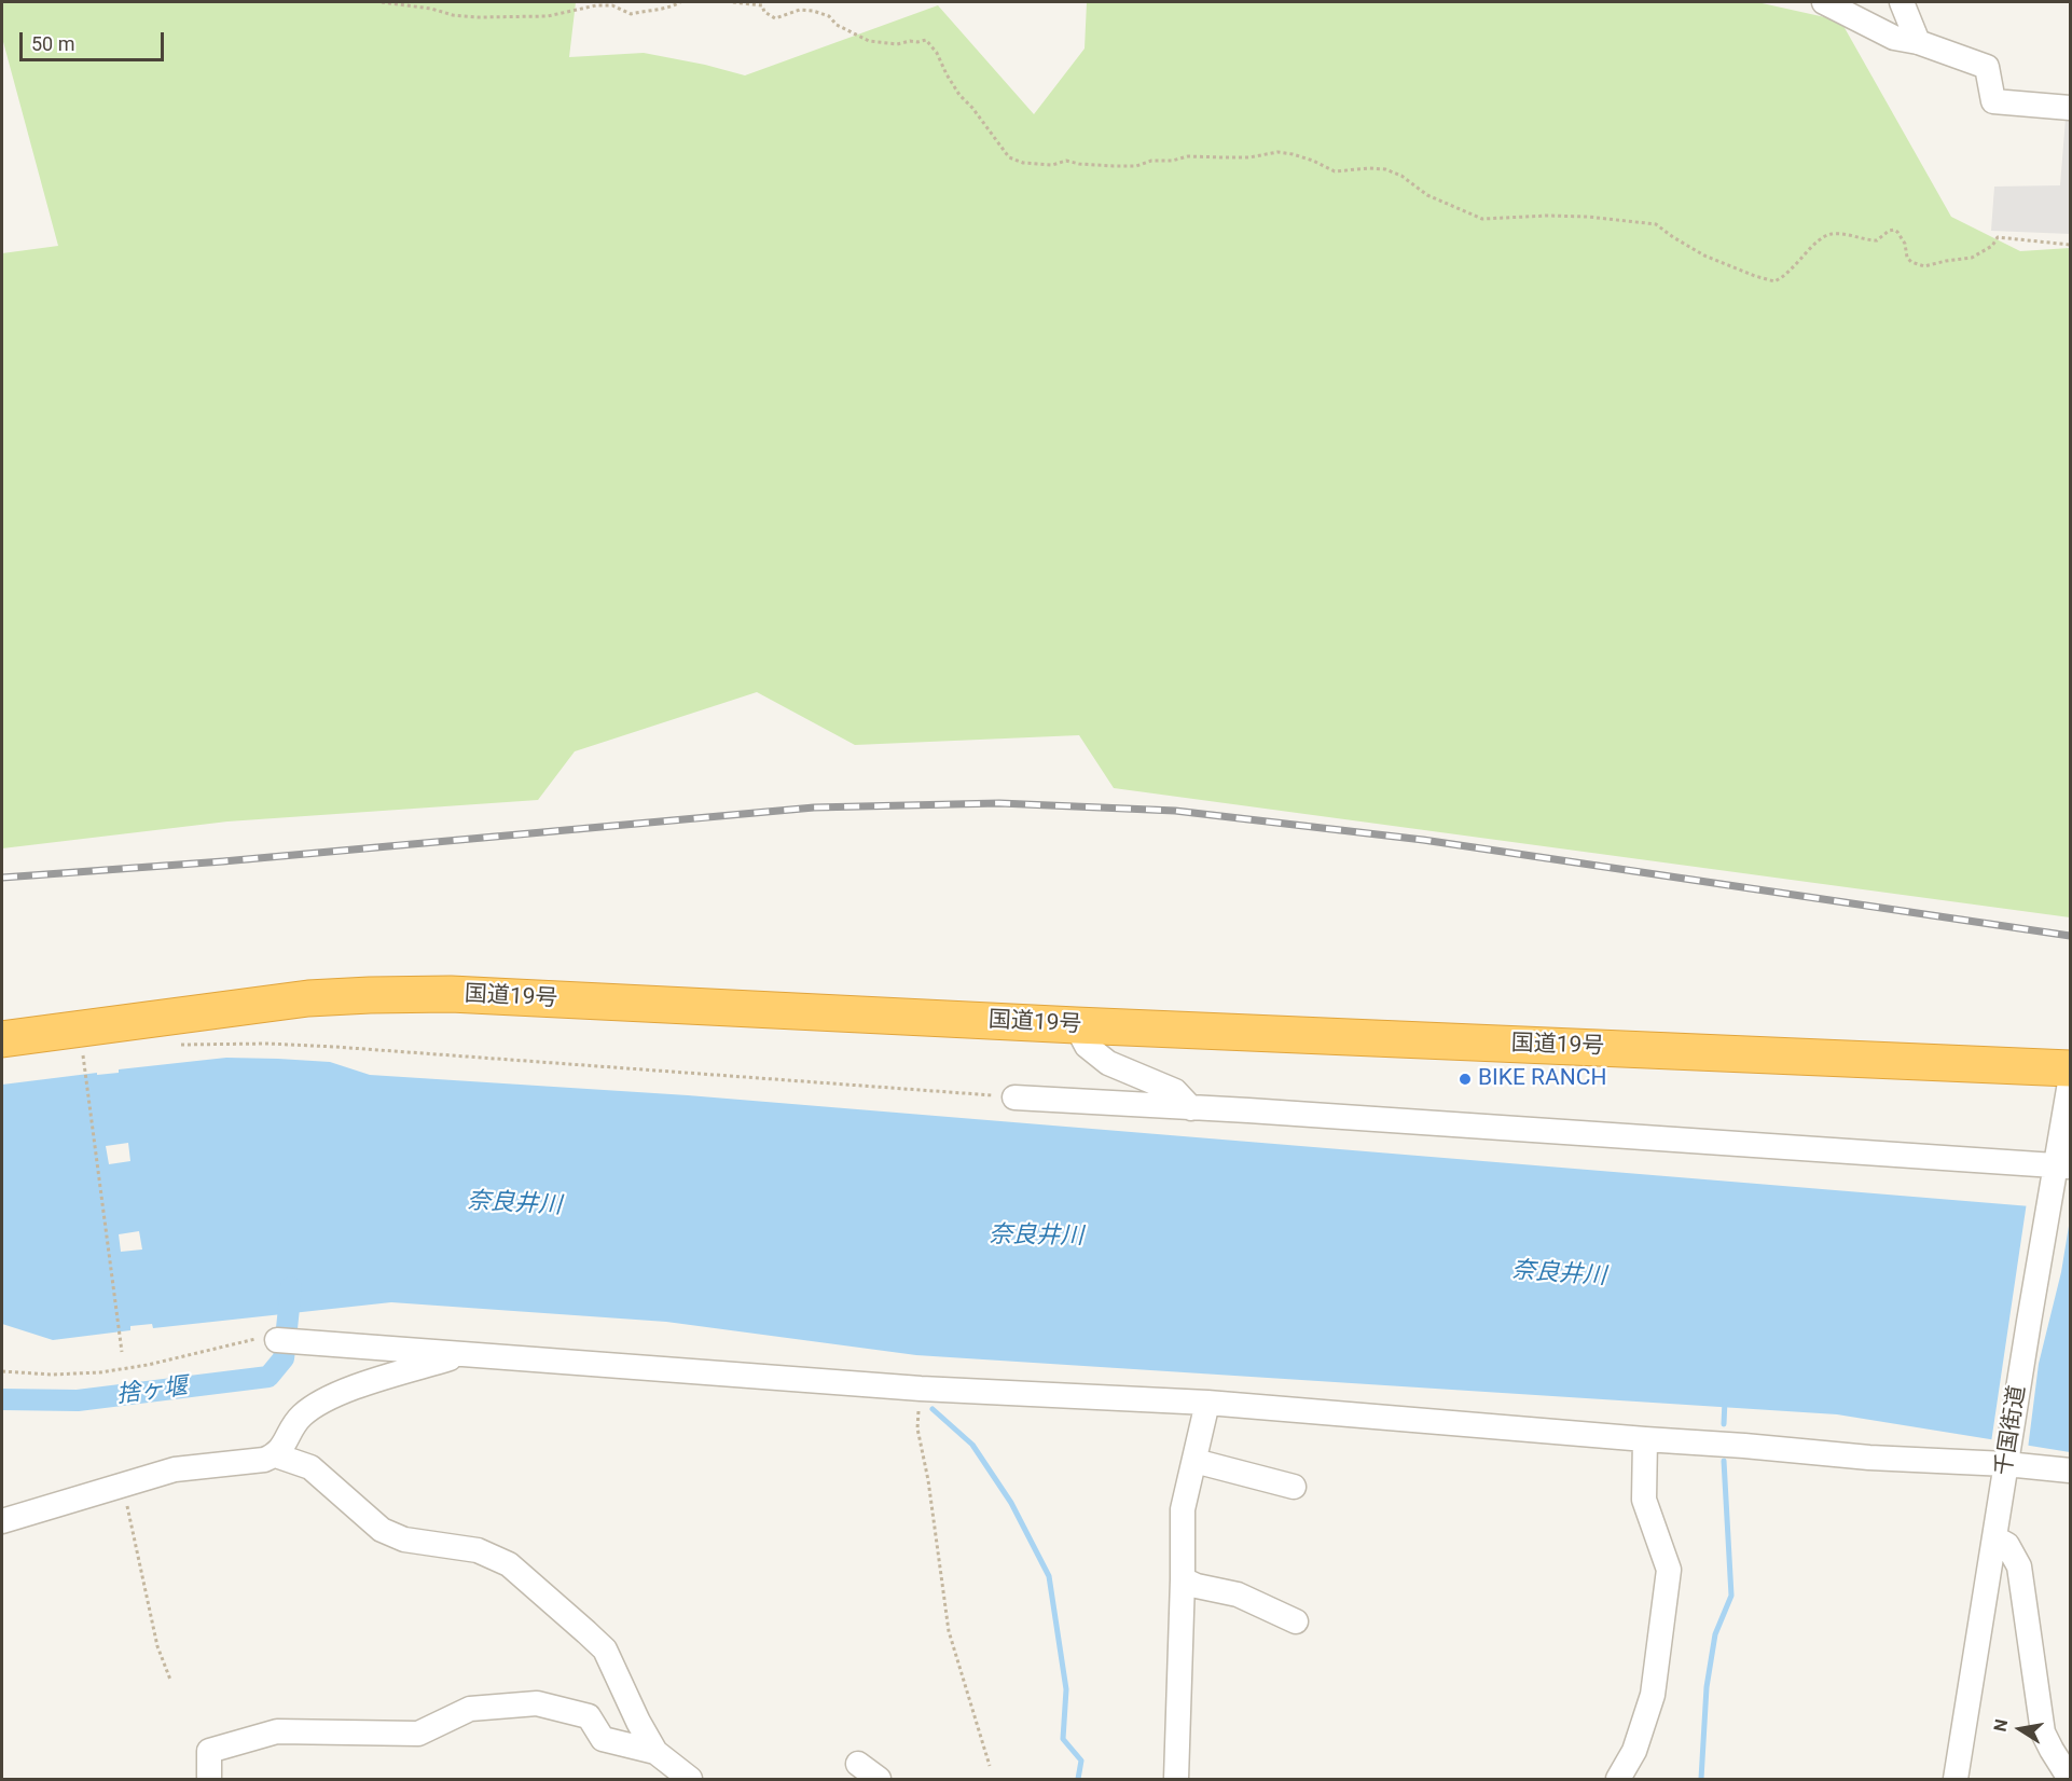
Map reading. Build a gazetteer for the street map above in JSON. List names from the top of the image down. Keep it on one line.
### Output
{"streets":{"highway":["国道19号"],"street":["千国街道"]},"water":["奈良井川","捨ヶ堰"],"places":["BIKE RANCH"],"scale_bar":"50 m","north":"left"}
